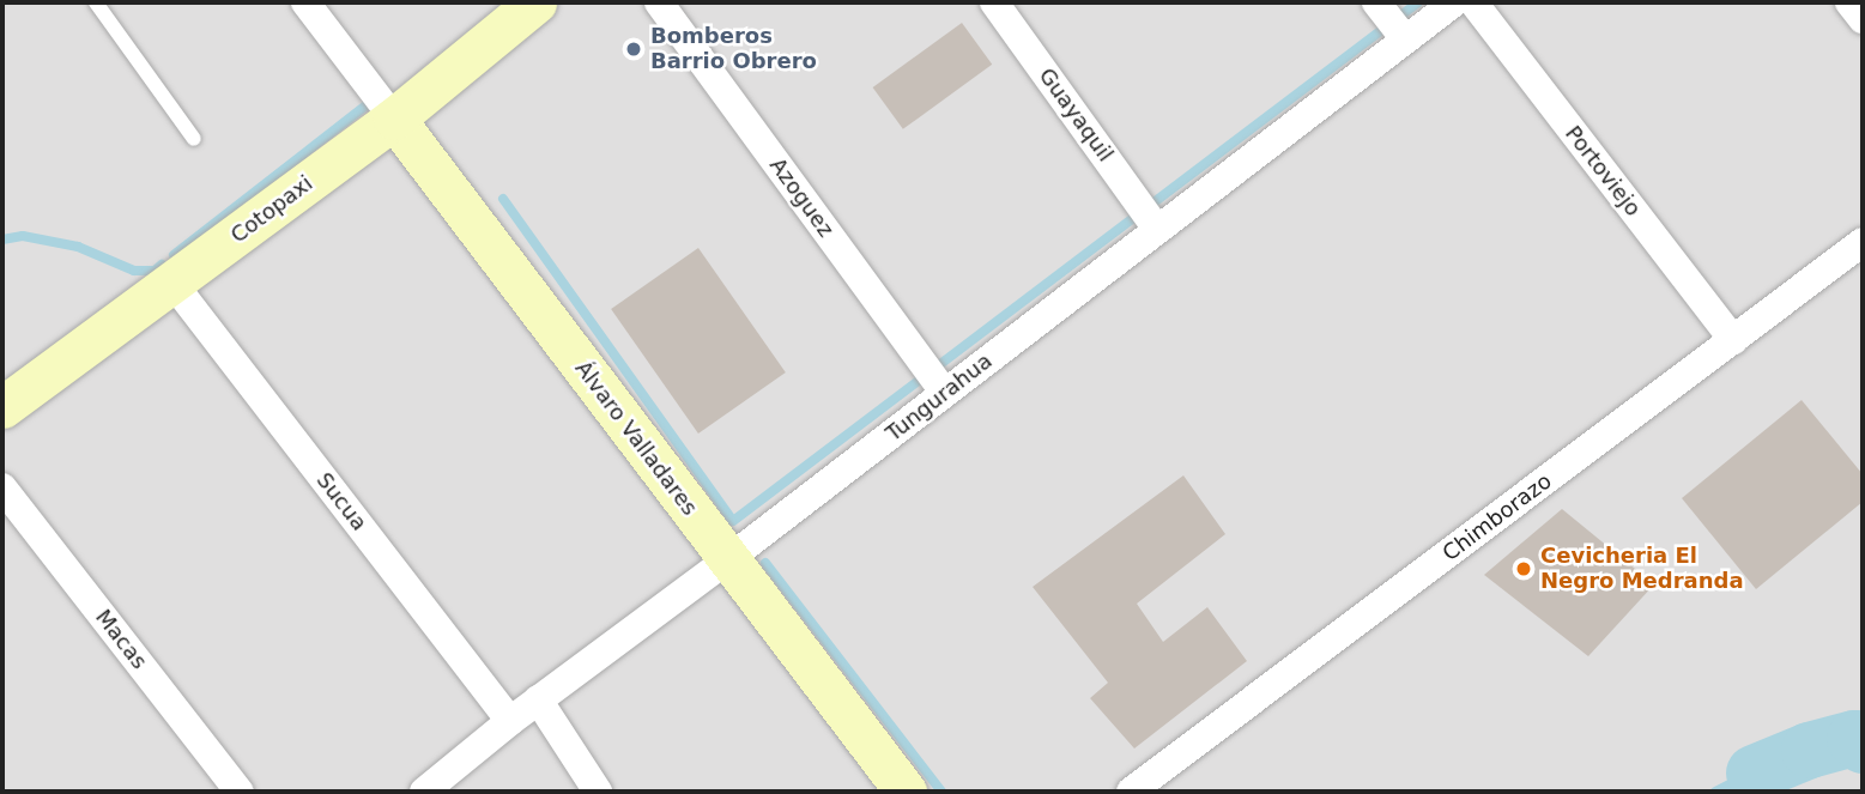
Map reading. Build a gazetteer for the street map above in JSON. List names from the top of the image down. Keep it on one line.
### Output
{"streets":{"street":["Guayaquil","Portoviejo","Azoguez","Cotopaxi","Tungurahua","Álvaro Valladares","Sucua","Chimborazo","Macas"]},"crossings":[["Guayaquil","Tungurahua"],["Portoviejo","Chimborazo"],["Azoguez","Tungurahua"],["Cotopaxi","Álvaro Valladares"],["Cotopaxi","Sucua"],["Tungurahua","Álvaro Valladares"],["Tungurahua","Sucua"]],"places":["Bomberos Barrio Obrero","Cevicheria El Negro Medranda"]}
